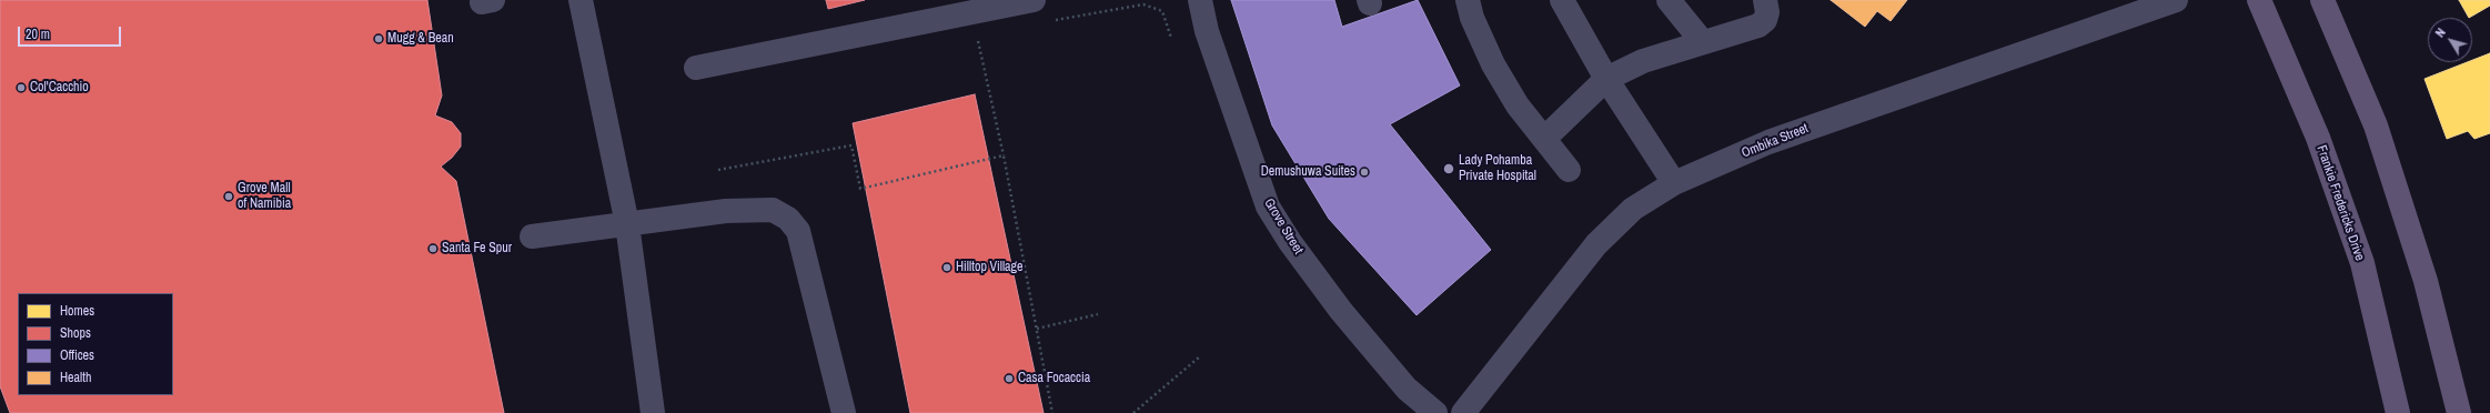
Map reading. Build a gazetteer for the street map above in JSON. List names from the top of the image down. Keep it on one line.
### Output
{"streets":{"main road":["Frankie Fredericks Drive"],"street":["Ombika Street","Grove Street"]},"places":["Mugg & Bean","Col'Cacchio","Lady Pohamba Private Hospital","Demushuwa Suites","Grove Mall of Namibia","Santa Fe Spur","Hilltop Village","Casa Focaccia"],"legend":["Homes","Shops","Offices","Health"],"scale_bar":"20 m","north":"top left"}
